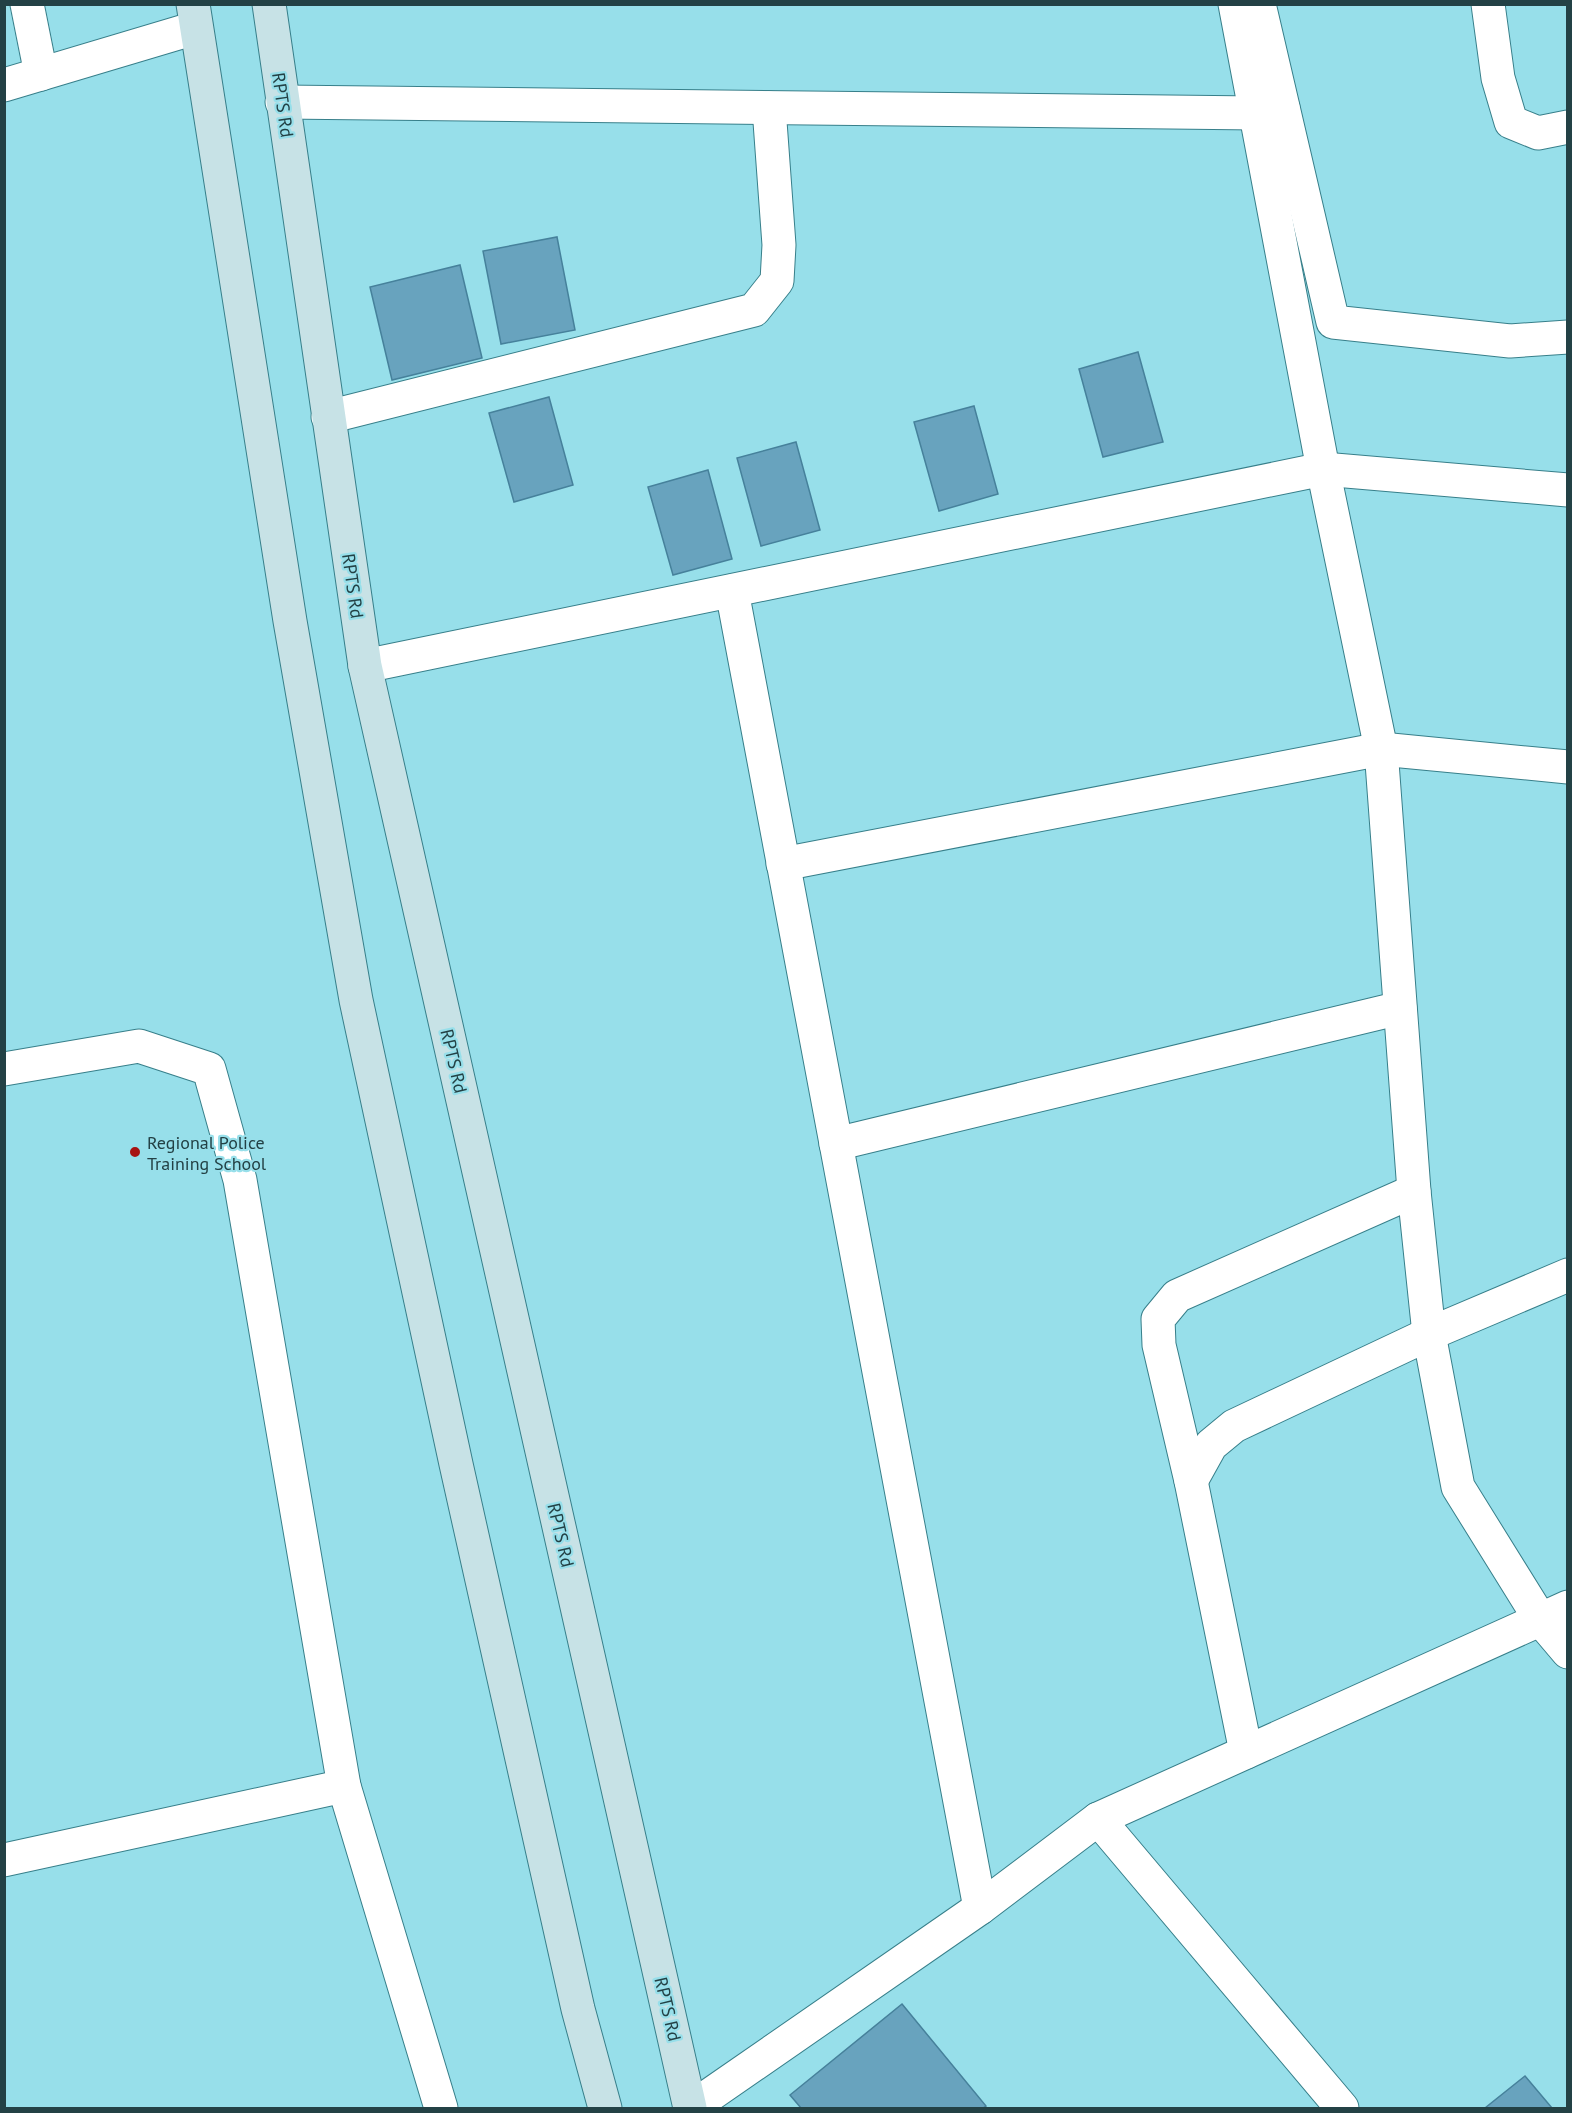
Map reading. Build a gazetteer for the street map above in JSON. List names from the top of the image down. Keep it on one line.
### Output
{"streets":{"street":["RPTS Rd"]},"places":["Regional Police Training School"]}
